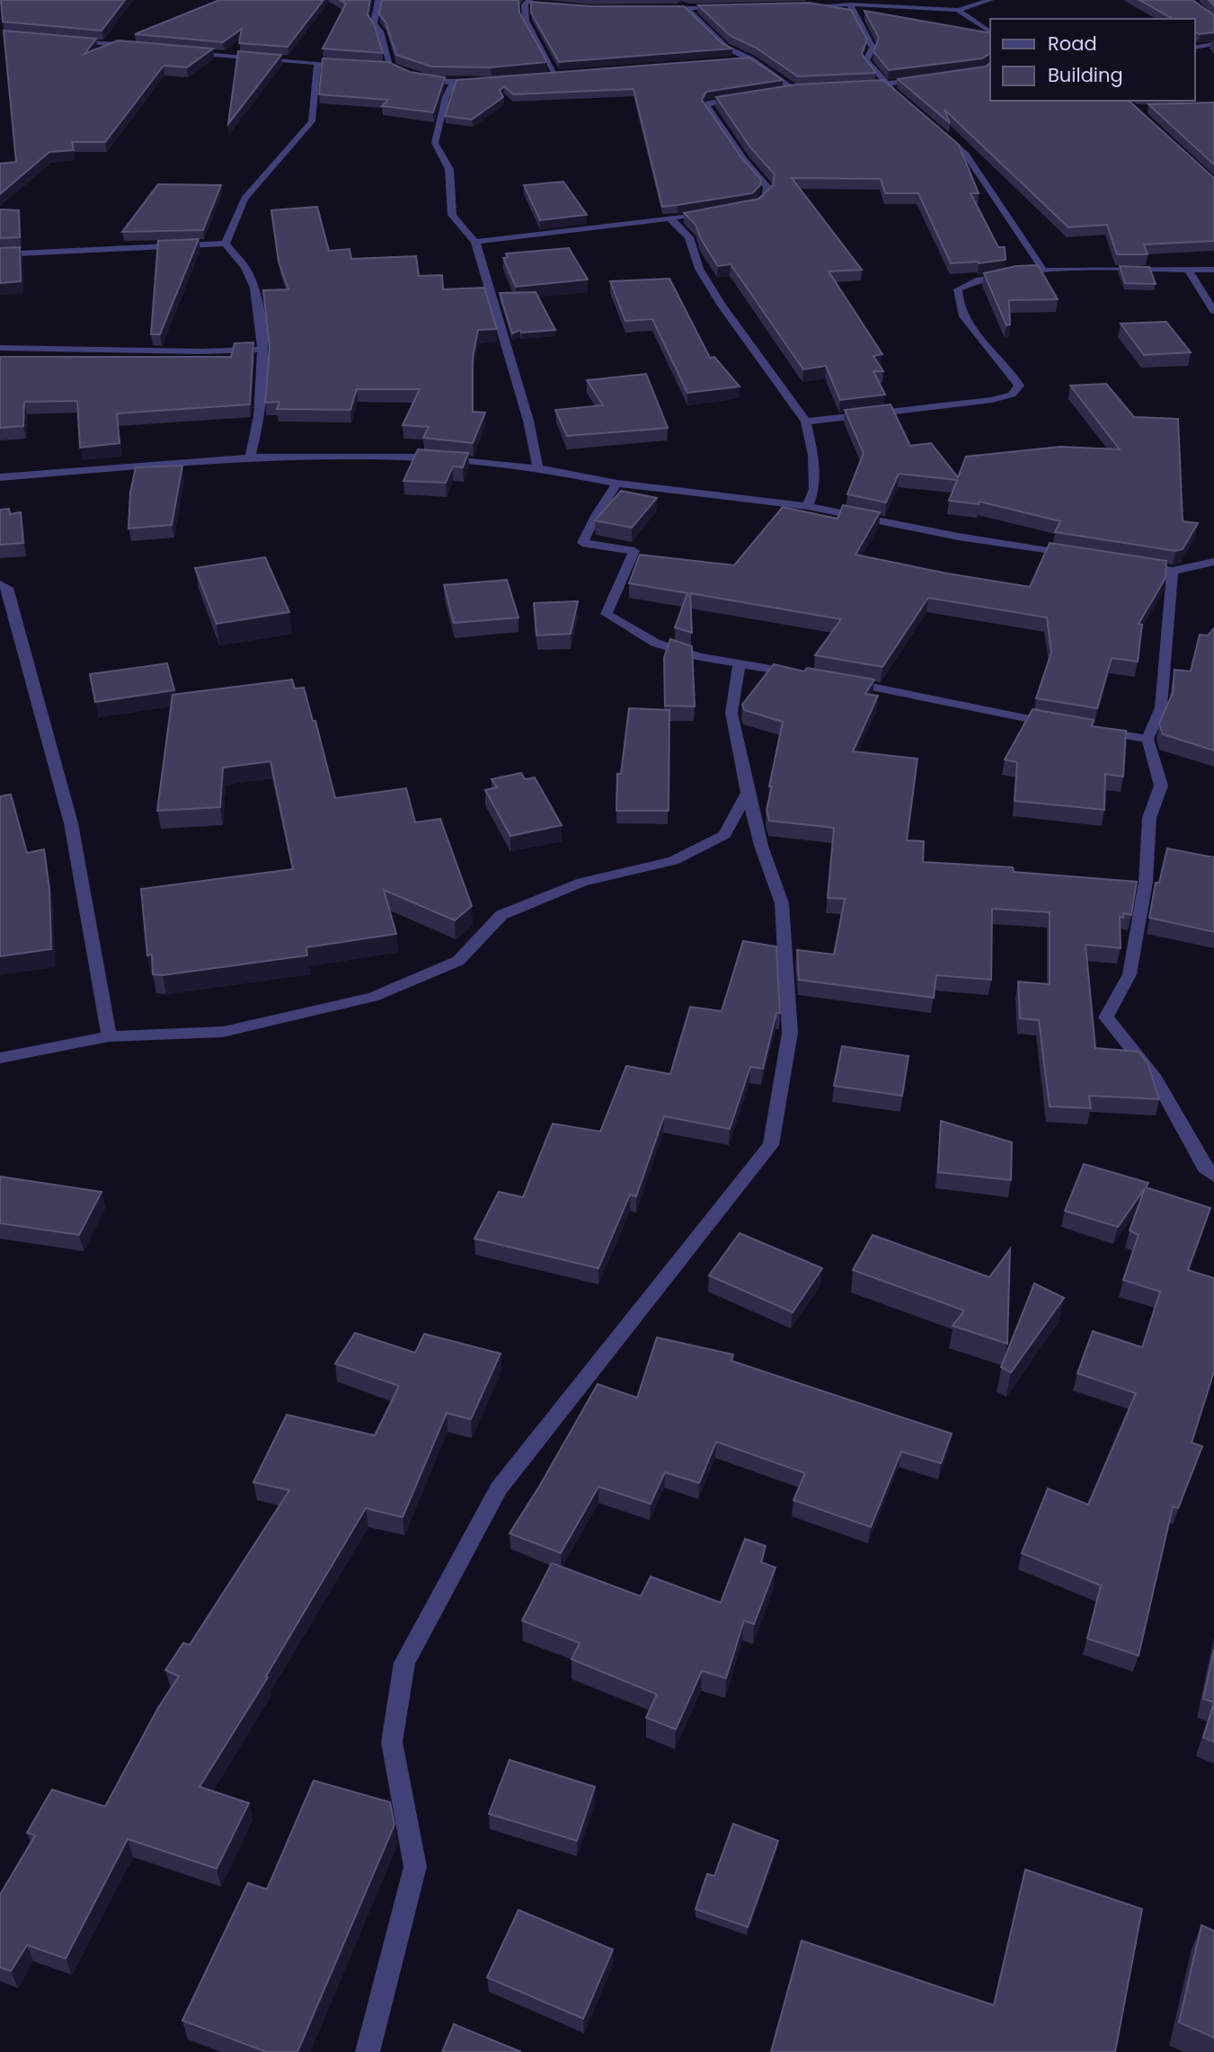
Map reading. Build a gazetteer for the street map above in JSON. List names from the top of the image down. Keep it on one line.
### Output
{"legend":["Road","Building"]}
